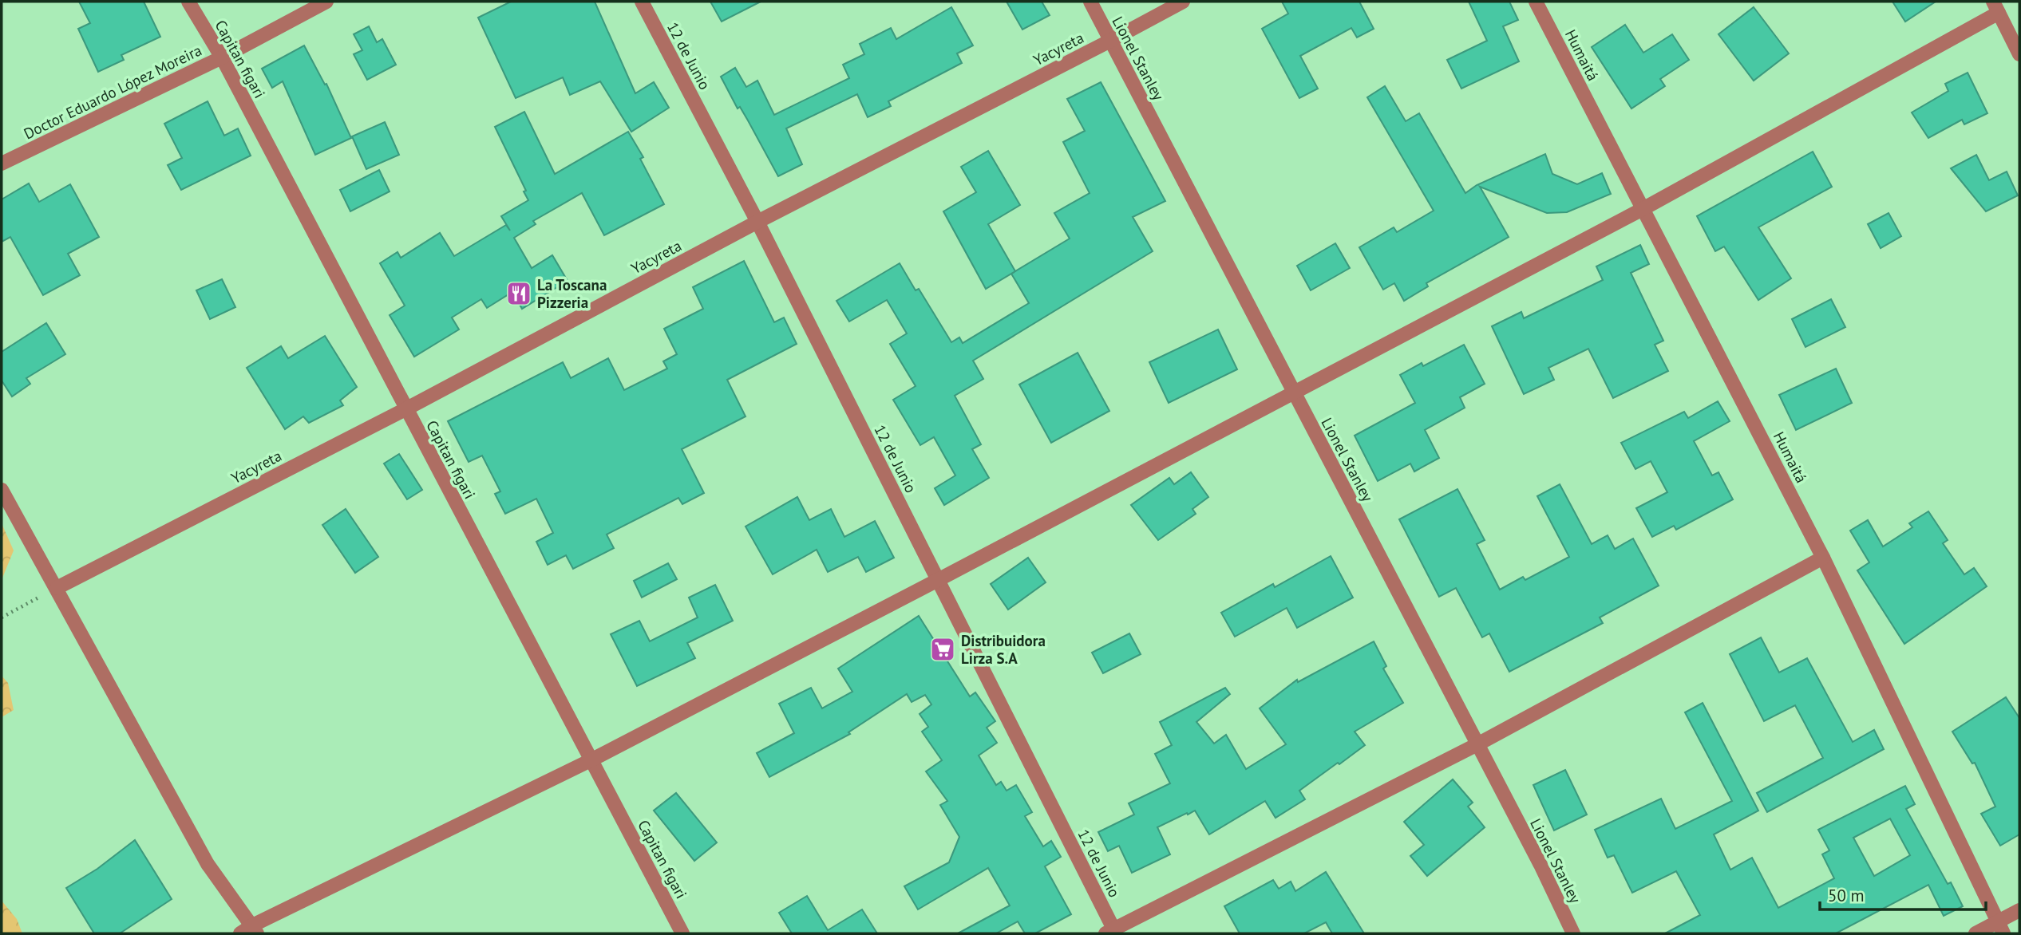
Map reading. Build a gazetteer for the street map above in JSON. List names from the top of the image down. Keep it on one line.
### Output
{"streets":{"street":["Yacyreta","Humaitá","12 de Junio","Lionel Stanley","Capitan figari","Doctor Eduardo López Moreira"]},"crossings":[["Yacyreta","12 de Junio"],["Yacyreta","Lionel Stanley"],["Yacyreta","Capitan figari"],["Capitan figari","Doctor Eduardo López Moreira"]],"places":{"restaurant":["La Toscana Pizzeria"],"supermarket":["Distribuidora Lirza S.A"]},"scale_bar":"50 m"}
